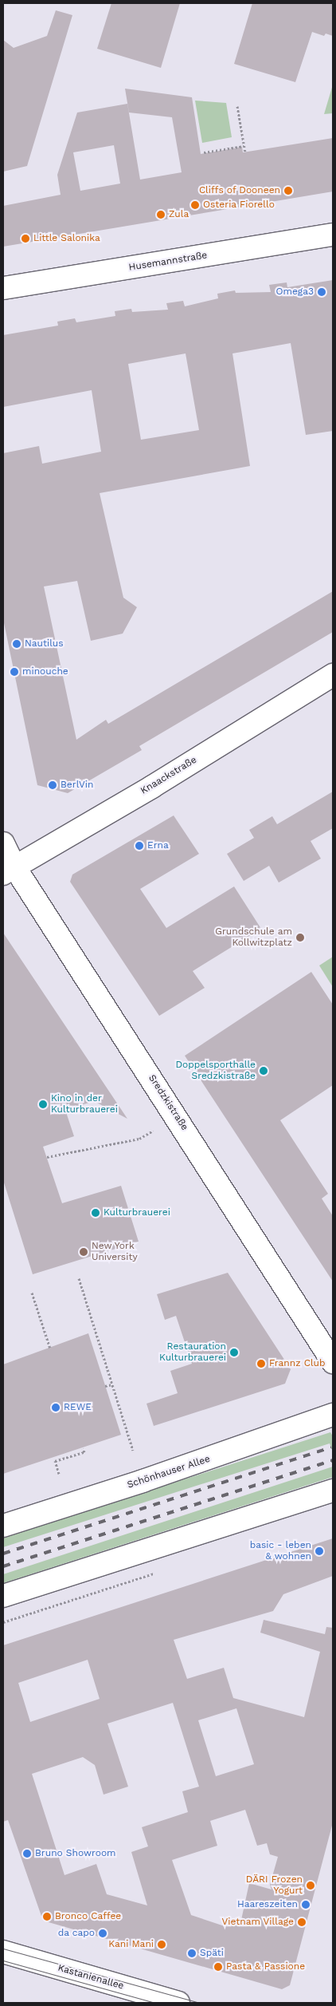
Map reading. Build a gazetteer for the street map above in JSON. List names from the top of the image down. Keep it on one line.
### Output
{"streets":{"street":["Husemannstraße","Knaackstraße","Sredzkistraße","Schönhauser Allee","Kastanienallee"]},"crossings":[["Knaackstraße","Sredzkistraße"]],"places":["Cliffs of Dooneen","Osteria Fiorello","Zula","Little Salonika","Omega3","Nautilus","minouche","BerlVin","Erna","Grundschule am Kollwitzplatz","Doppelsporthalle Sredzkistraße","Kino in der Kulturbrauerei","Kulturbrauerei","New York University","Restauration Kulturbrauerei","Frannz Club","REWE","basic - leben & wohnen","Bruno Showroom","DÄRI Frozen Yogurt","Haareszeiten","Bronco Caffee","Vietnam Village","da capo","Kani Mani","Späti","Pasta & Passione"]}
